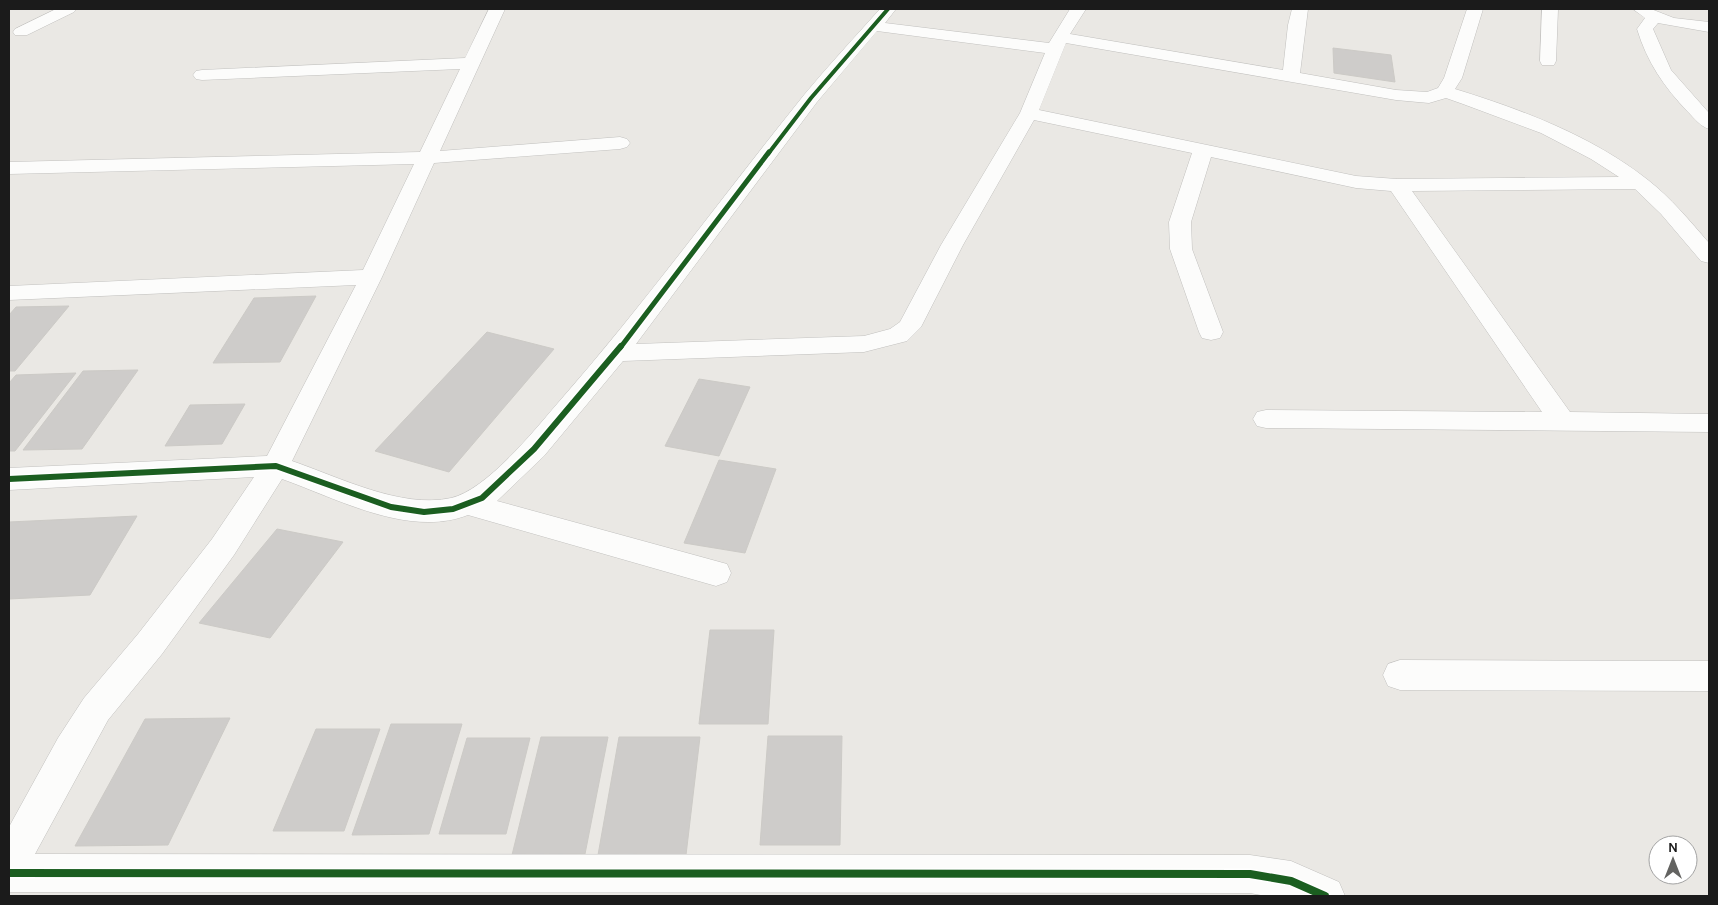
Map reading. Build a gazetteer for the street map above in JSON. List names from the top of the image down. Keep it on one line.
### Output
{"north":"top"}
